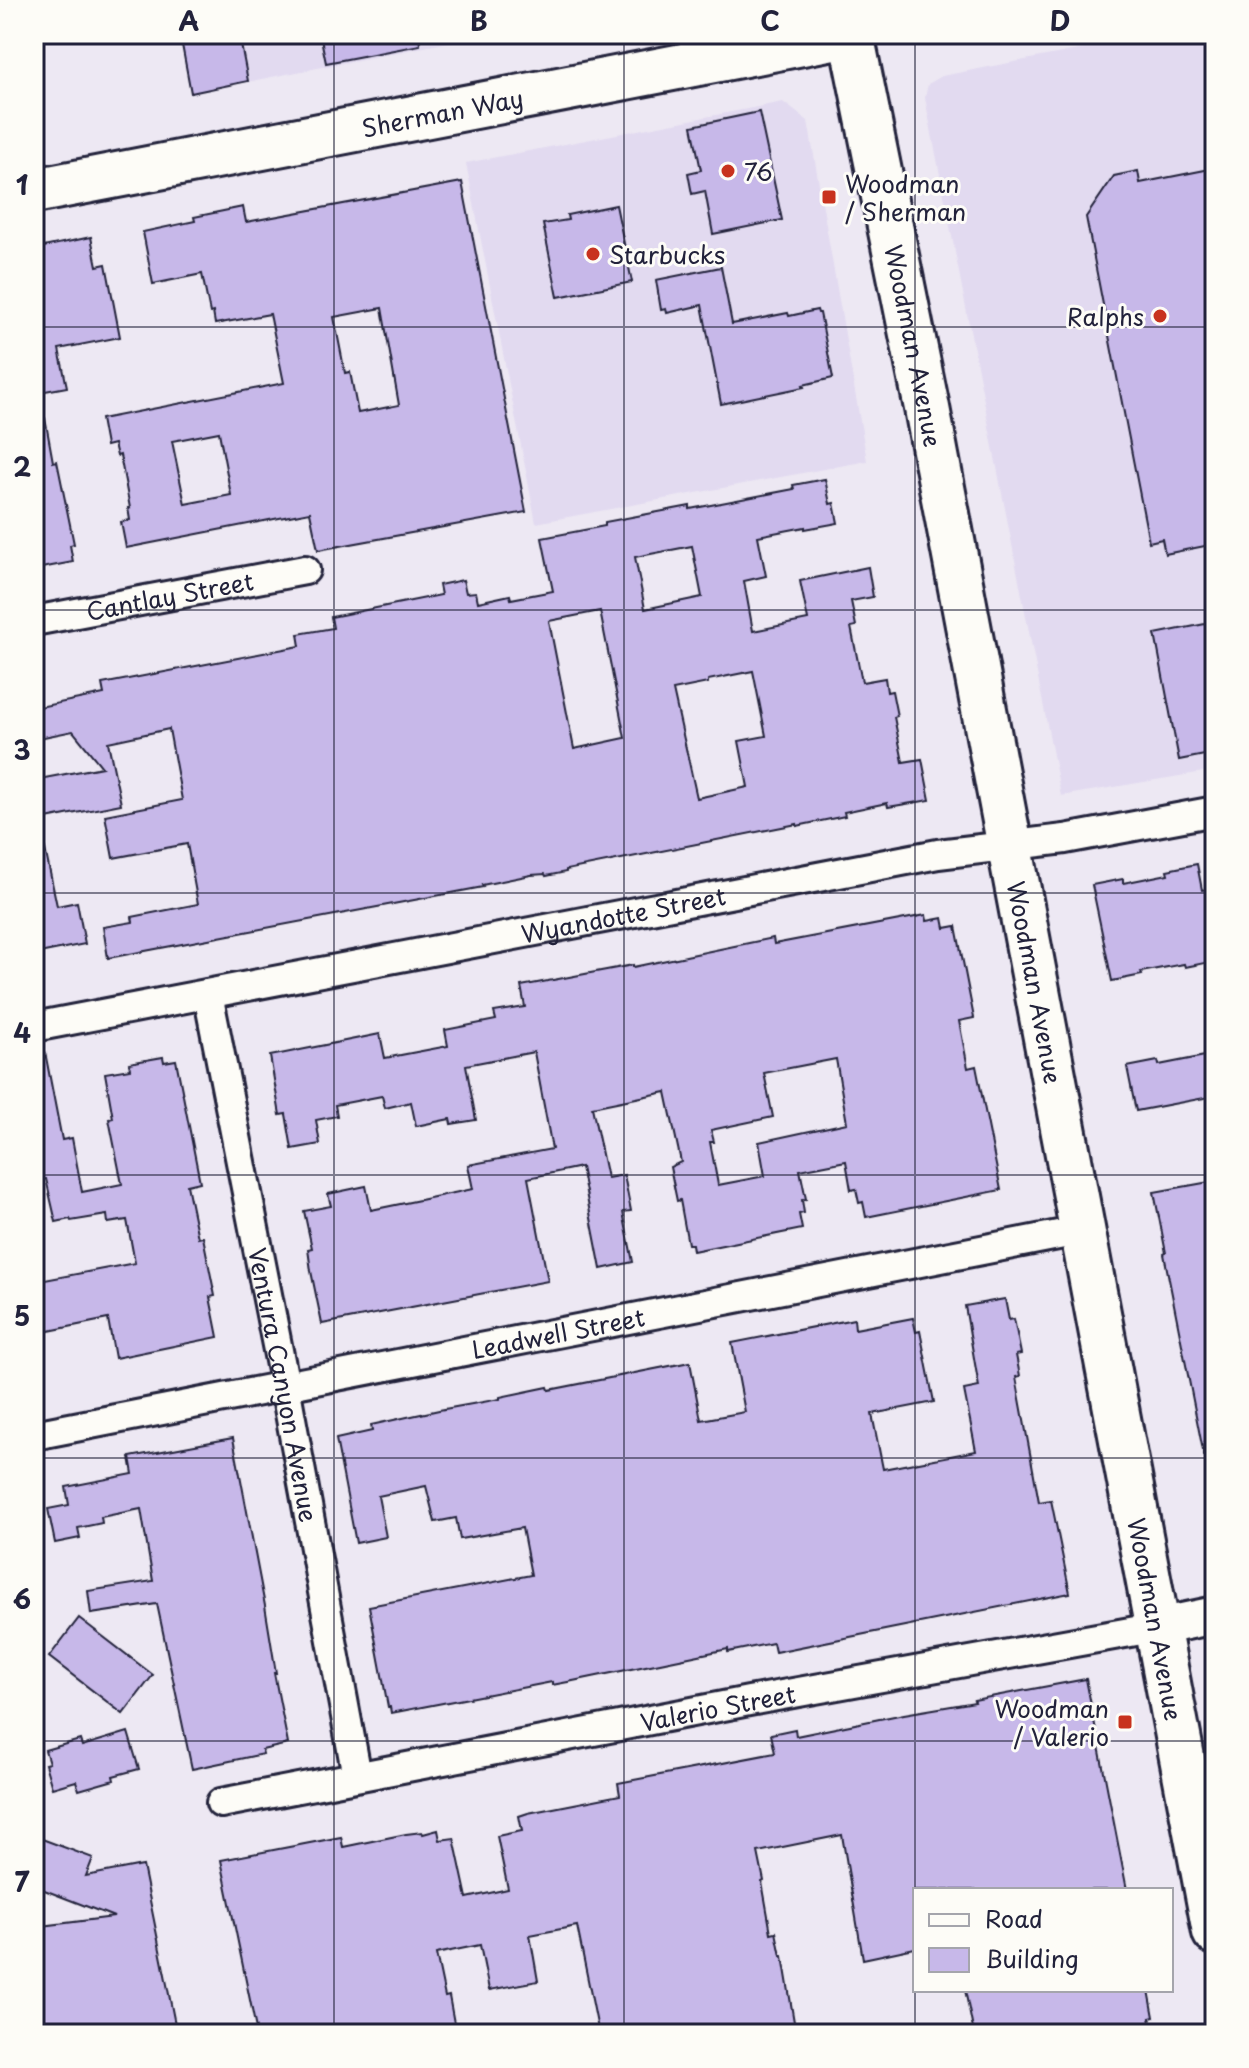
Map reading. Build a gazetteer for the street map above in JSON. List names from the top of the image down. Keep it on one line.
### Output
{"streets":{"main road":["Sherman Way","Woodman Avenue"],"street":["Cantlay Street","Wyandotte Street","Leadwell Street","Ventura Canyon Avenue","Valerio Street"]},"crossings":[["Sherman Way","Woodman Avenue"],["Woodman Avenue","Wyandotte Street"],["Woodman Avenue","Leadwell Street"],["Woodman Avenue","Valerio Street"],["Wyandotte Street","Ventura Canyon Avenue"],["Leadwell Street","Ventura Canyon Avenue"],["Ventura Canyon Avenue","Valerio Street"]],"places":{"other":["76","Starbucks","Ralphs"],"transit":["Woodman / Sherman","Woodman / Valerio"]},"legend":["Road","Building"],"grid":{"columns":["A","B","C","D"],"rows":["1","2","3","4","5","6","7"]}}
